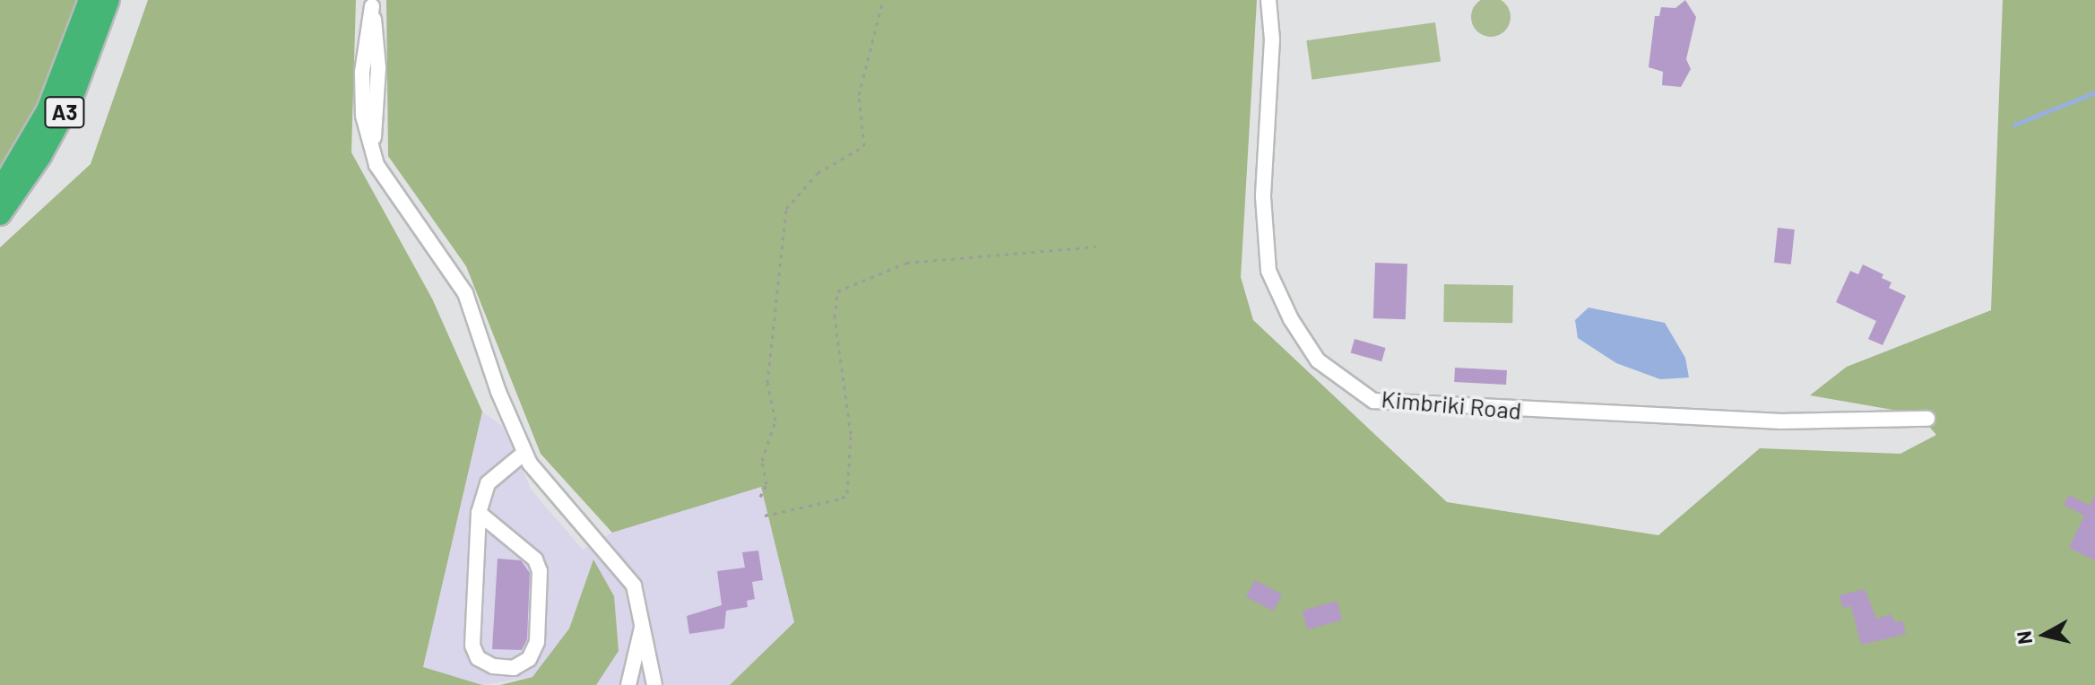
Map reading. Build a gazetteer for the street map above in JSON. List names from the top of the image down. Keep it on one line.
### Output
{"streets":{"highway":["A3"],"street":["Kimbriki Road"]},"north":"left"}
